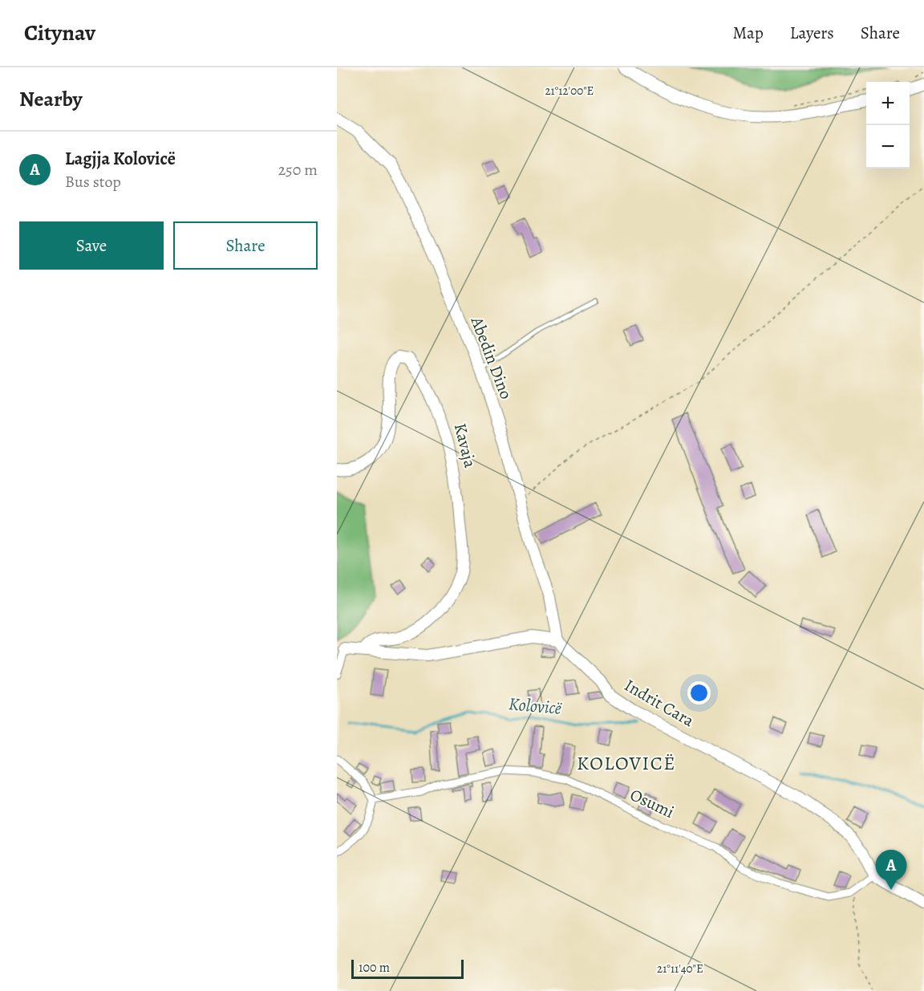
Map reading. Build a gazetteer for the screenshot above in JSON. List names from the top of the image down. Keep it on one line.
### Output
{"streets":{"street":["Abedin Dino","Kavaja","Indrit Cara","Osumi"]},"crossings":[["Abedin Dino","Indrit Cara"],["Indrit Cara","Osumi"]],"districts":["KOLOVICË"],"water":["Kolovicë"],"scale_bar":"100 m","page":{"header":"Citynav","nav":["Map","Layers","Share"],"heading":"Nearby","map_buttons":["+","−"],"list":[{"mark":"A","name":"Lagjja Kolovicë","note":"Bus stop","value":"250 m"}],"buttons":["Save","Share"],"pins":"A","scale":"100 m"},"coordinates":["21°12'00\"E","21°11'40\"E"]}
